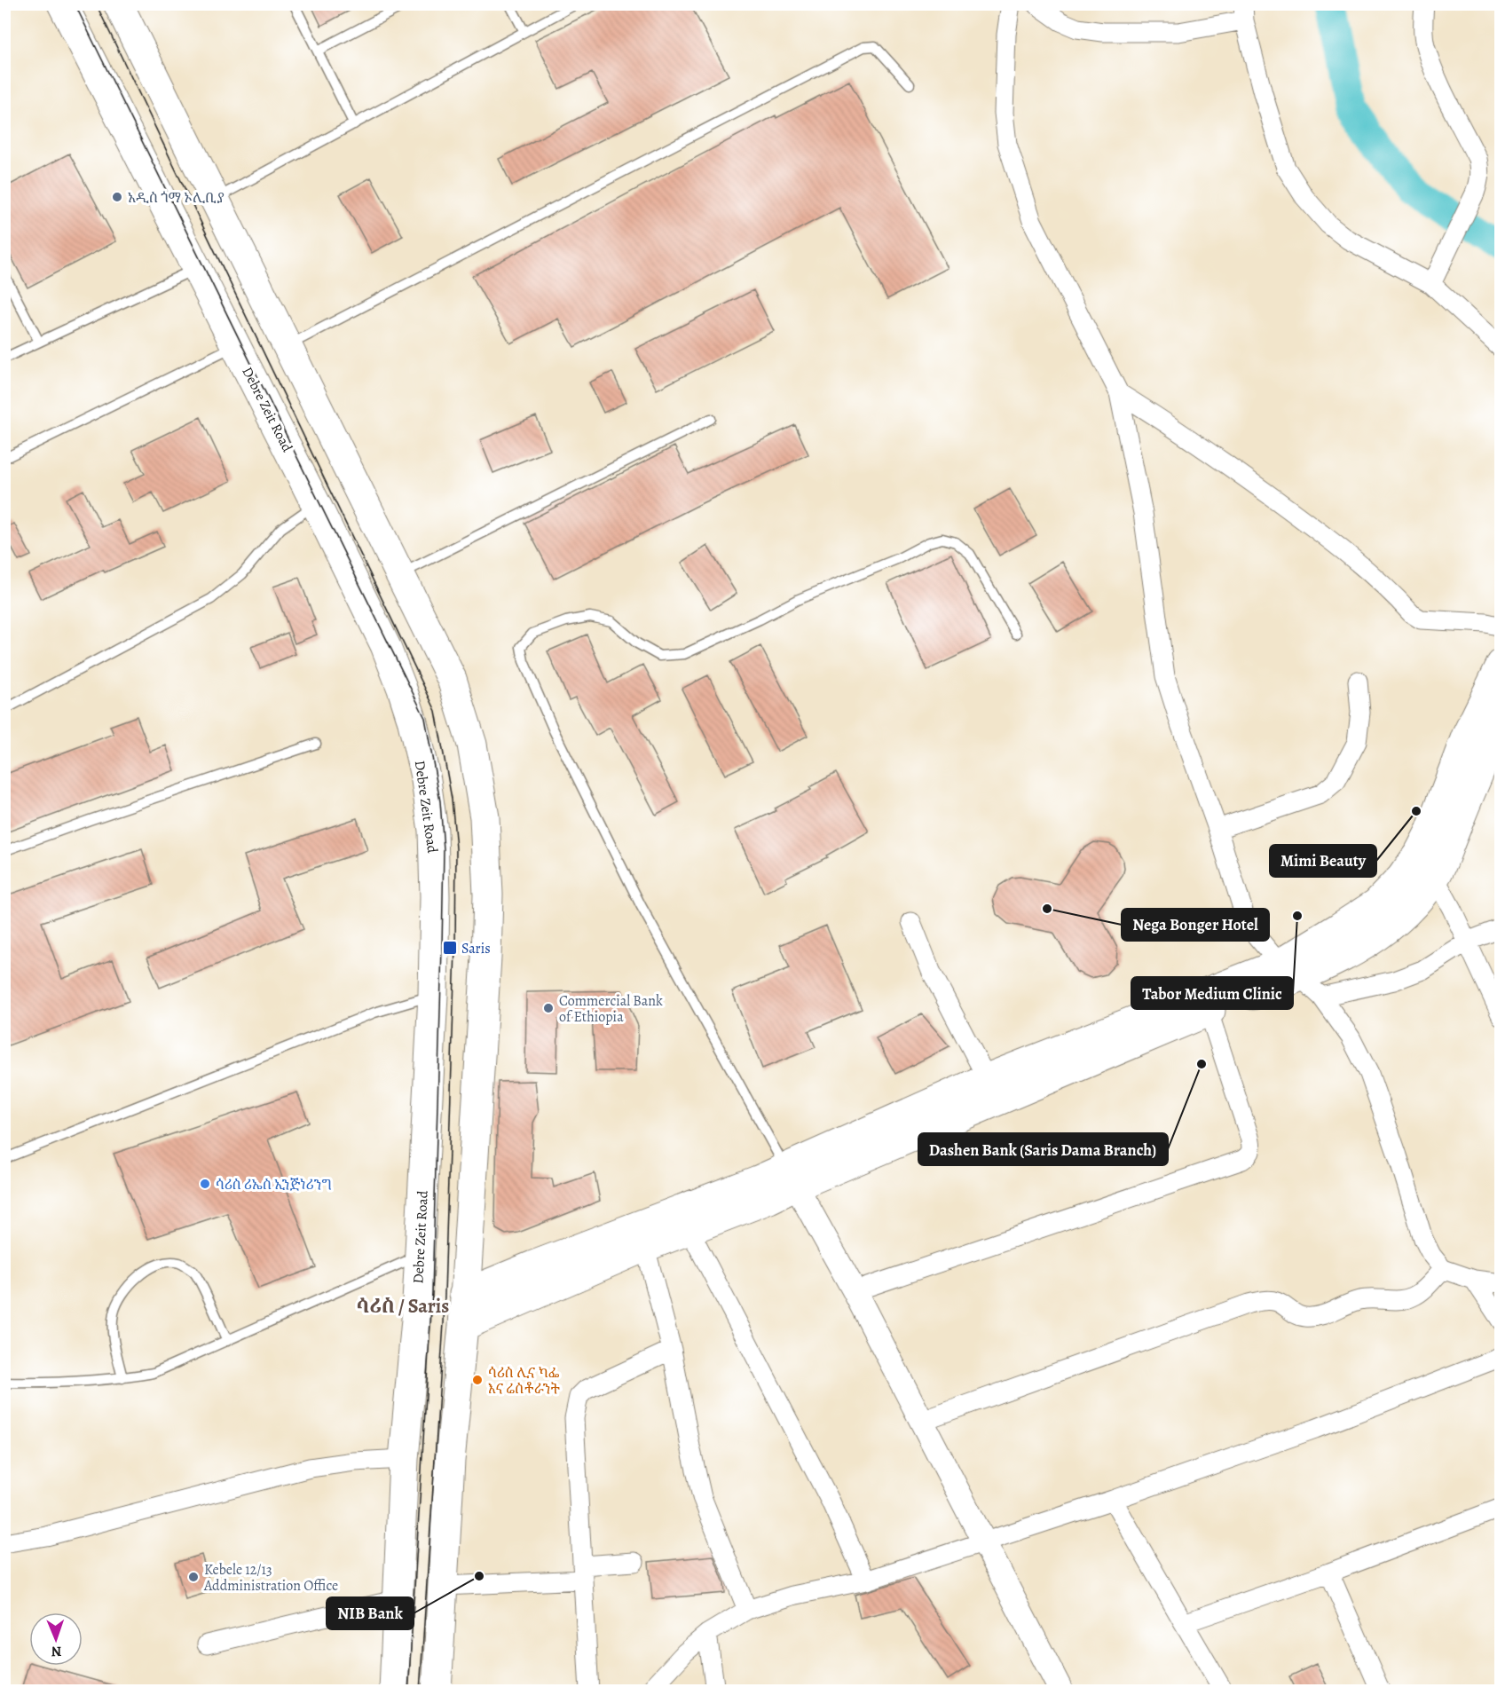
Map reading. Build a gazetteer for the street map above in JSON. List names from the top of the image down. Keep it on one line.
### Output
{"streets":{"main road":["Debre Zeit Road"]},"districts":["ሳሪስ / Saris"],"places":{"other":["አዲስ ጎማ ኦሊቢያ","Mimi Beauty","Nega Bonger Hotel","Tabor Medium Clinic","Commercial Bank of Ethiopia","Dashen Bank (Saris Dama Branch)","ሳሪስ ሪኤስ ኢንጅነሪንግ","ሳሪስ ሊና ካፌ እና ሬስቶራንት","NIB Bank","Kebele 12/13 Addministration Office"],"transit":["Saris"]},"north":"bottom"}
